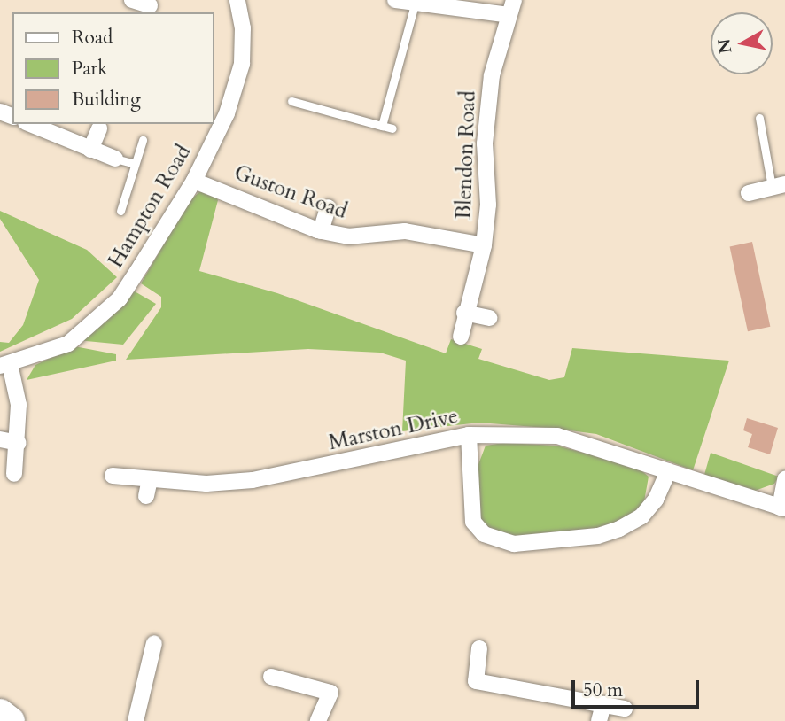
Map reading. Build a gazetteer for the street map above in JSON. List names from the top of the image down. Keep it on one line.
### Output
{"streets":{"street":["Blendon Road","Guston Road","Hampton Road","Marston Drive"]},"crossings":[["Blendon Road","Guston Road"],["Guston Road","Hampton Road"]],"legend":["Road","Park","Building"],"scale_bar":"50 m","north":"left"}
